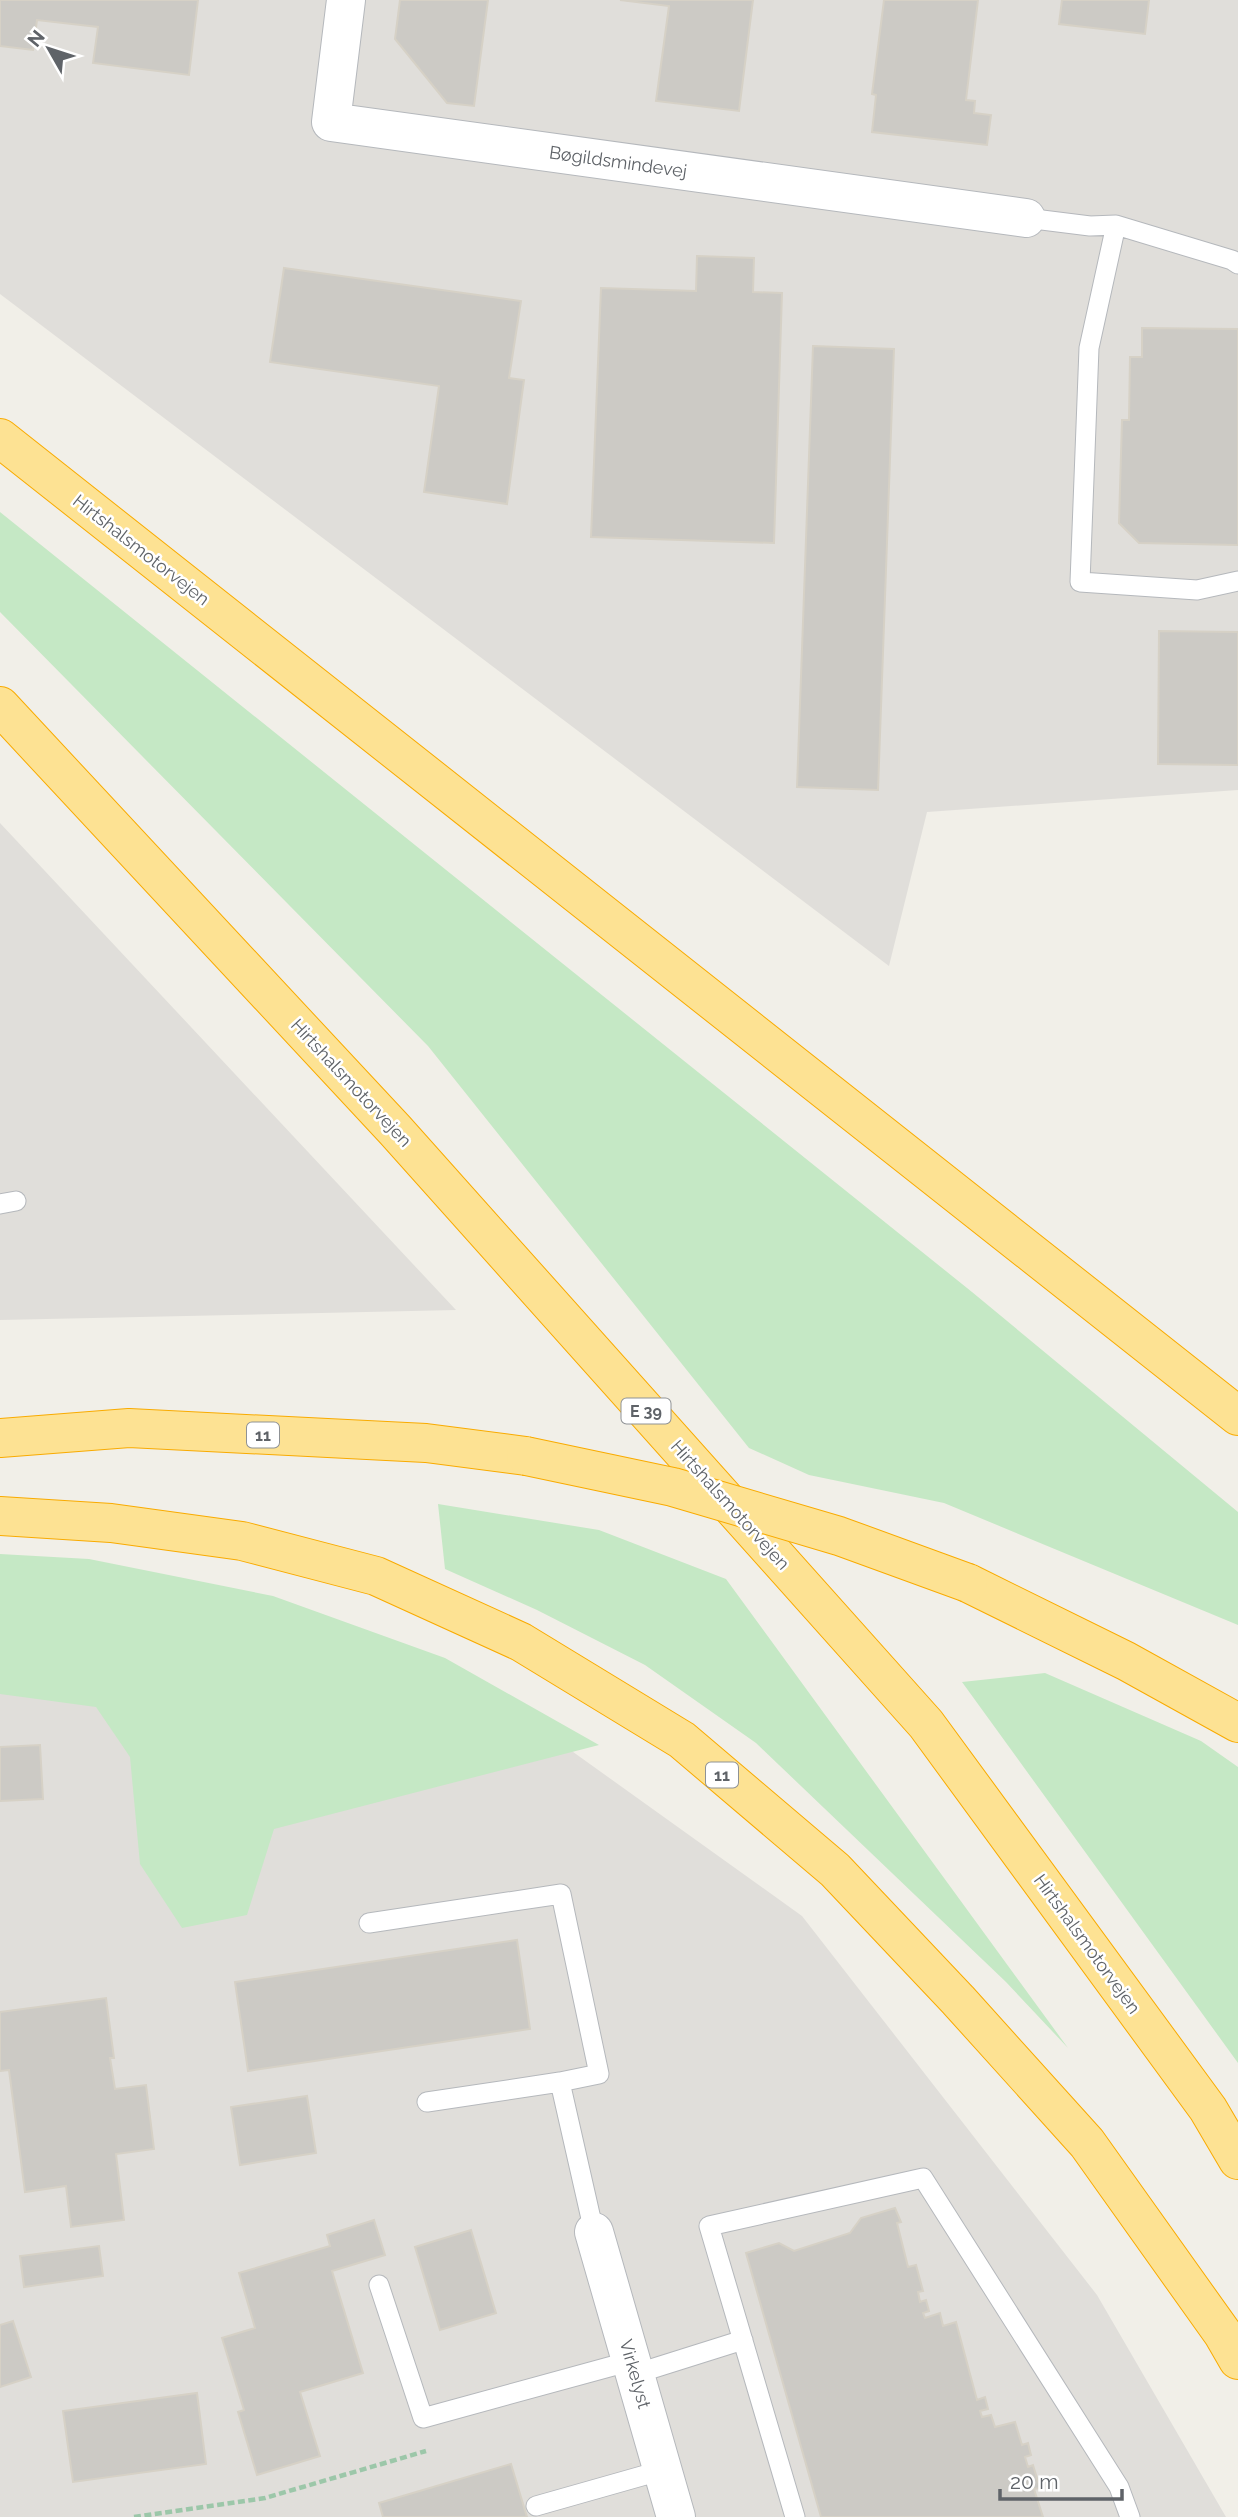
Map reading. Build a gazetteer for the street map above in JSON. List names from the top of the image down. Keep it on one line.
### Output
{"streets":{"highway":["Hirtshalsmotorvejen","E 39","11"],"street":["Bøgildsmindevej","Virkelyst"]},"scale_bar":"20 m","north":"top left"}
